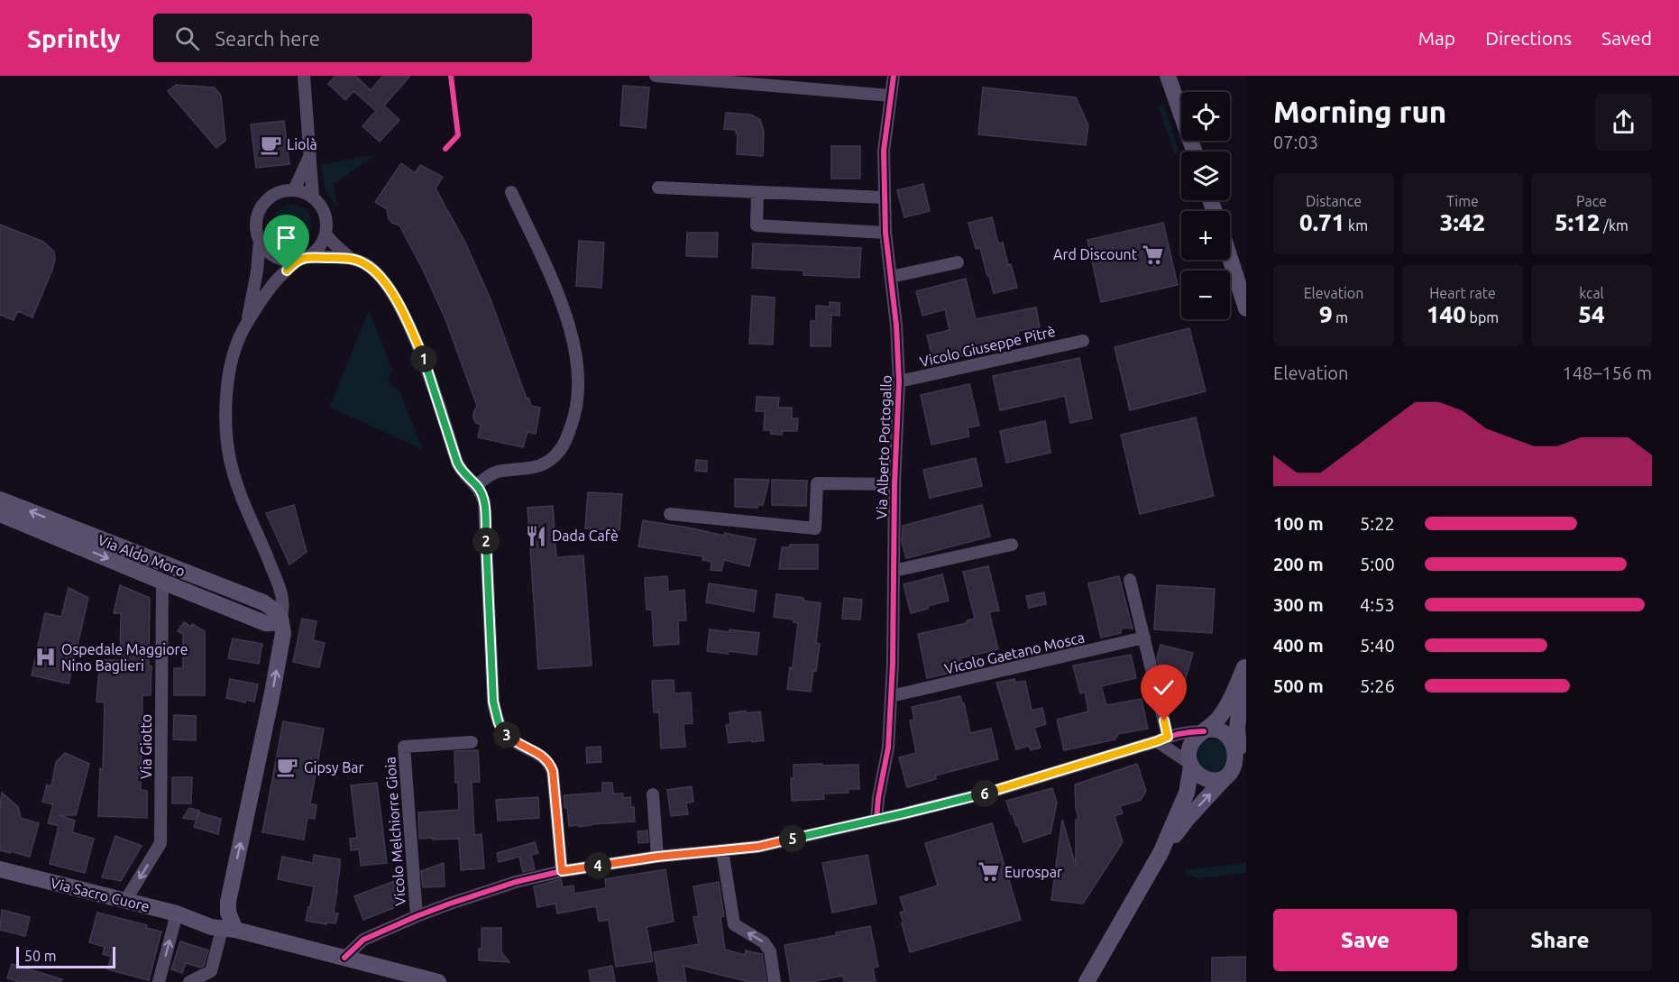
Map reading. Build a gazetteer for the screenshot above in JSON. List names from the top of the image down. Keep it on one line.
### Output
{"streets":{"street":["Vicolo Giuseppe Pitrè","Via Alberto Portogallo","Via Aldo Moro","Vicolo Gaetano Mosca","Via Giotto","Vicolo Melchiorre Gioia","Via Sacro Cuore"]},"crossings":[["Vicolo Giuseppe Pitrè","Via Alberto Portogallo"],["Via Alberto Portogallo","Vicolo Gaetano Mosca"],["Via Aldo Moro","Via Giotto"],["Via Giotto","Via Sacro Cuore"]],"places":{"cafe":["Liolà","Gipsy Bar"],"supermarket":["Ard Discount","Eurospar"],"restaurant":["Dada Cafè"],"hospital":["Ospedale Maggiore Nino Baglieri"]},"scale_bar":"50 m","page":{"header":"Sprintly","search":"Search here","nav":["Map","Directions","Saved"],"heading":["Morning run","07:03"],"map_buttons":["+","−"],"stats":[["Distance","0.71 km"],["Time","3:42"],["Pace","5:12 /km"],["Elevation","9 m"],["Heart rate","140 bpm"],["kcal","54"]],"pins":["1","2","3","6","5","4"],"chart":["Elevation","148–156 m"],"list":[{"name":"100 m","note":"5:22"},{"name":"200 m","note":"5:00"},{"name":"300 m","note":"4:53"},{"name":"400 m","note":"5:40"},{"name":"500 m","note":"5:26"}],"buttons":["Save","Share"],"scale":"50 m"}}
